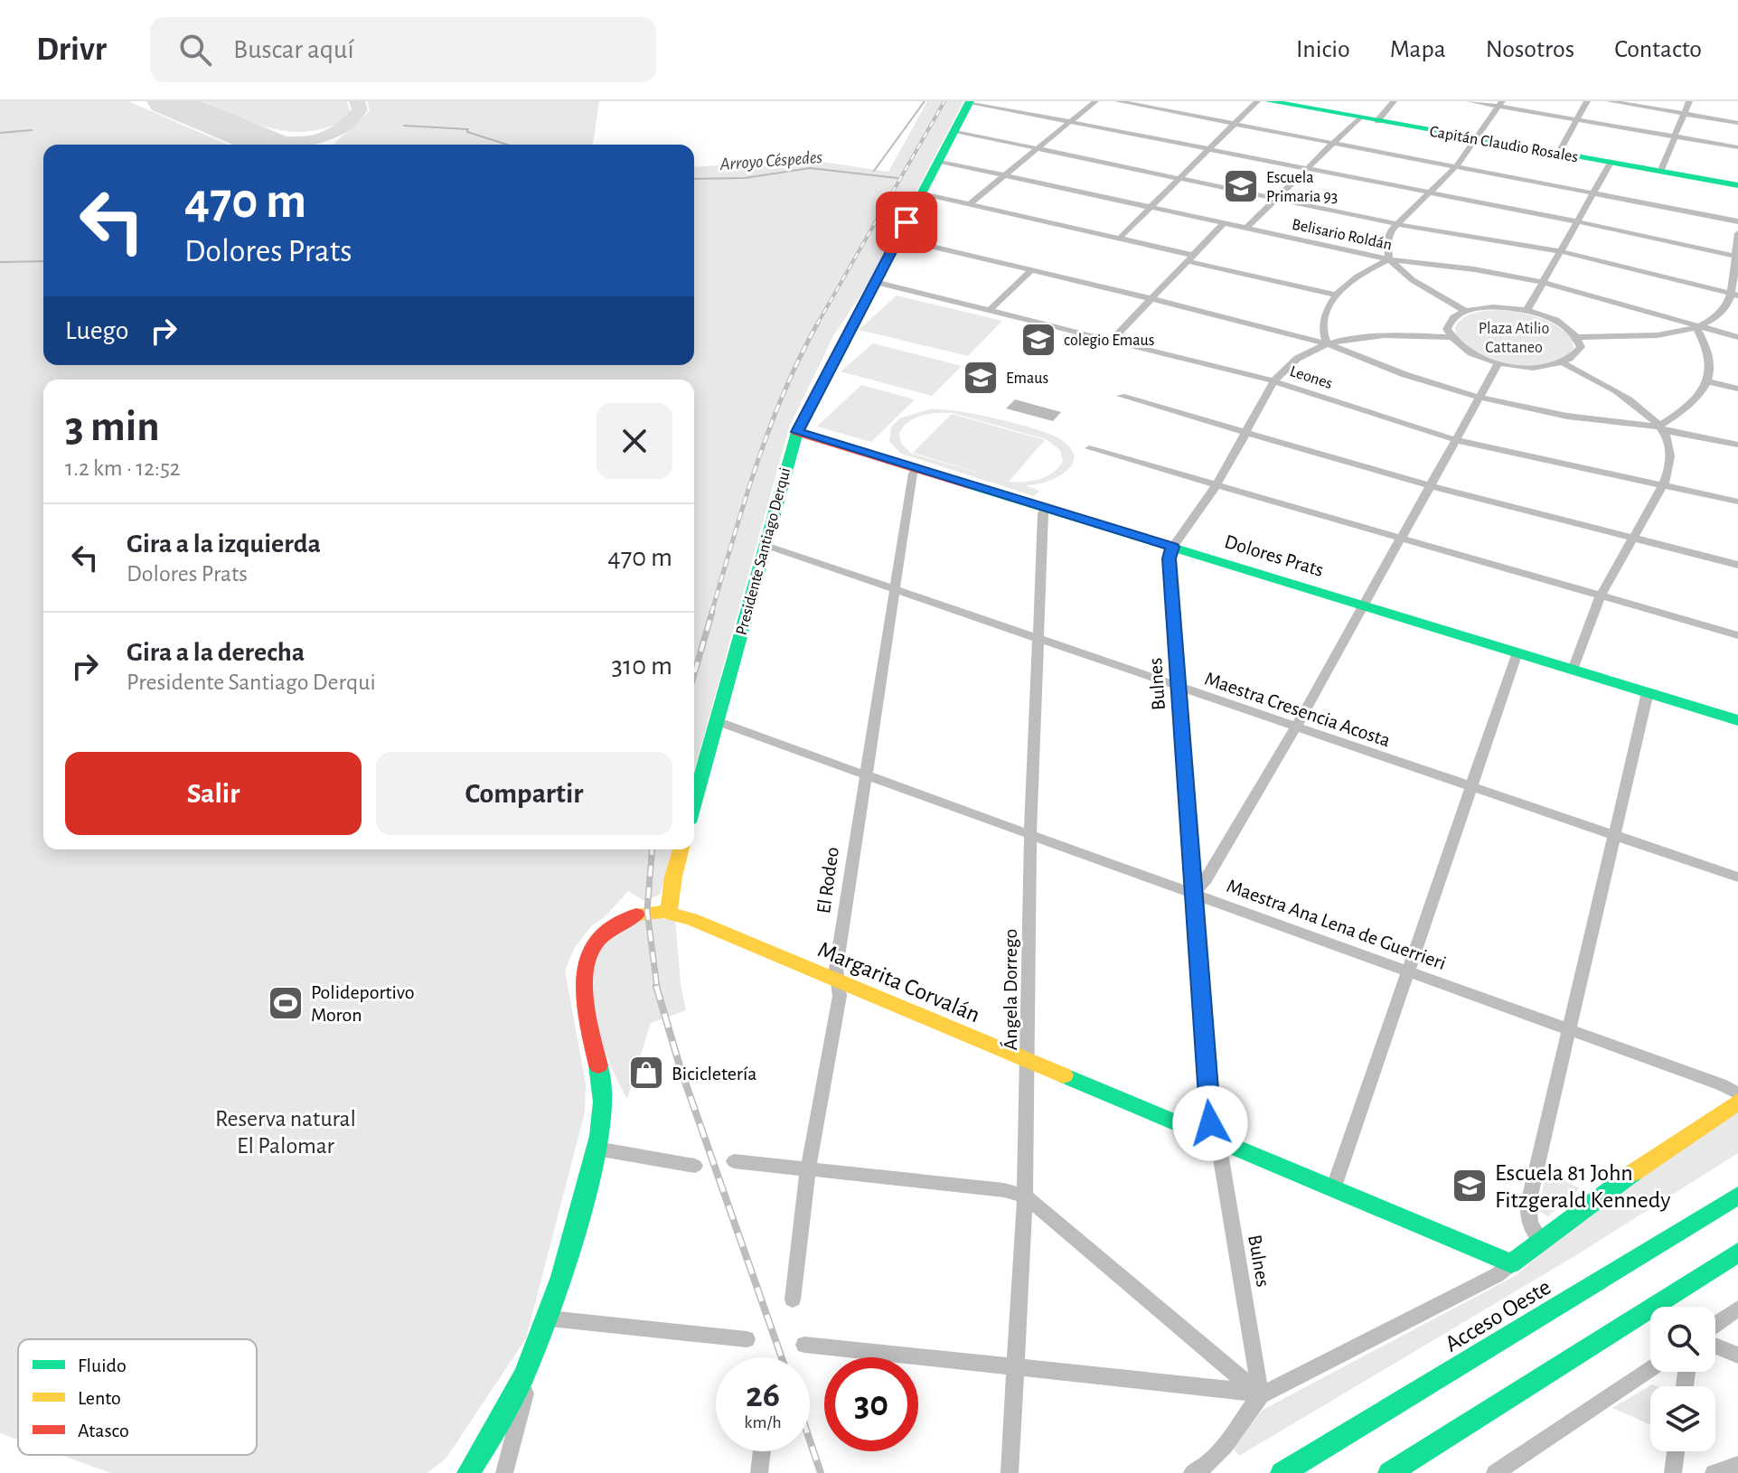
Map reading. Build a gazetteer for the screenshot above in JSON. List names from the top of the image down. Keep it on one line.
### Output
{"streets":{"main road":["Capitán Claudio Rosales","Presidente Santiago Derqui","Dolores Prats","Margarita Corvalán","Acceso Oeste"],"street":["Belisario Roldán","Leones","Bulnes","Maestra Cresencia Acosta","El Rodeo","Maestra Ana Lena de Guerrieri","Ángela Dorrego"]},"crossings":[["Belisario Roldán","Presidente Santiago Derqui"],["Leones","Presidente Santiago Derqui"],["Presidente Santiago Derqui","Dolores Prats"],["Presidente Santiago Derqui","Maestra Cresencia Acosta"],["Presidente Santiago Derqui","Maestra Ana Lena de Guerrieri"],["Dolores Prats","Bulnes"],["Dolores Prats","El Rodeo"],["Dolores Prats","Ángela Dorrego"],["Bulnes","Maestra Cresencia Acosta"],["Bulnes","Maestra Ana Lena de Guerrieri"],["Bulnes","Margarita Corvalán"],["Maestra Cresencia Acosta","El Rodeo"],["Maestra Cresencia Acosta","Ángela Dorrego"],["El Rodeo","Maestra Ana Lena de Guerrieri"],["El Rodeo","Margarita Corvalán"],["Maestra Ana Lena de Guerrieri","Ángela Dorrego"],["Margarita Corvalán","Ángela Dorrego"]],"water":["Arroyo Céspedes"],"parks":["Plaza Atilio Cattaneo","Reserva natural El Palomar"],"places":{"school or university":["Escuela Primaria 93","colegio Emaus","Emaus","Escuela 81 John Fitzgerald Kennedy"],"sports":["Polideportivo Moron"],"shop":["Bicicletería"]},"legend":["Fluido","Lento","Atasco"],"page":{"header":"Drivr","search":"Buscar aquí","nav":["Inicio","Mapa","Nosotros","Contacto"],"turn":["470 m","Dolores Prats"],"then":"Luego","heading":["3 min","1.2 km · 12:52"],"list":[{"name":"Gira a la izquierda","note":"Dolores Prats","value":"470 m"},{"name":"Gira a la derecha","note":"Presidente Santiago Derqui","value":"310 m"}],"buttons":["Salir","Compartir"],"speed":"26 km/h","limit":"30"}}
